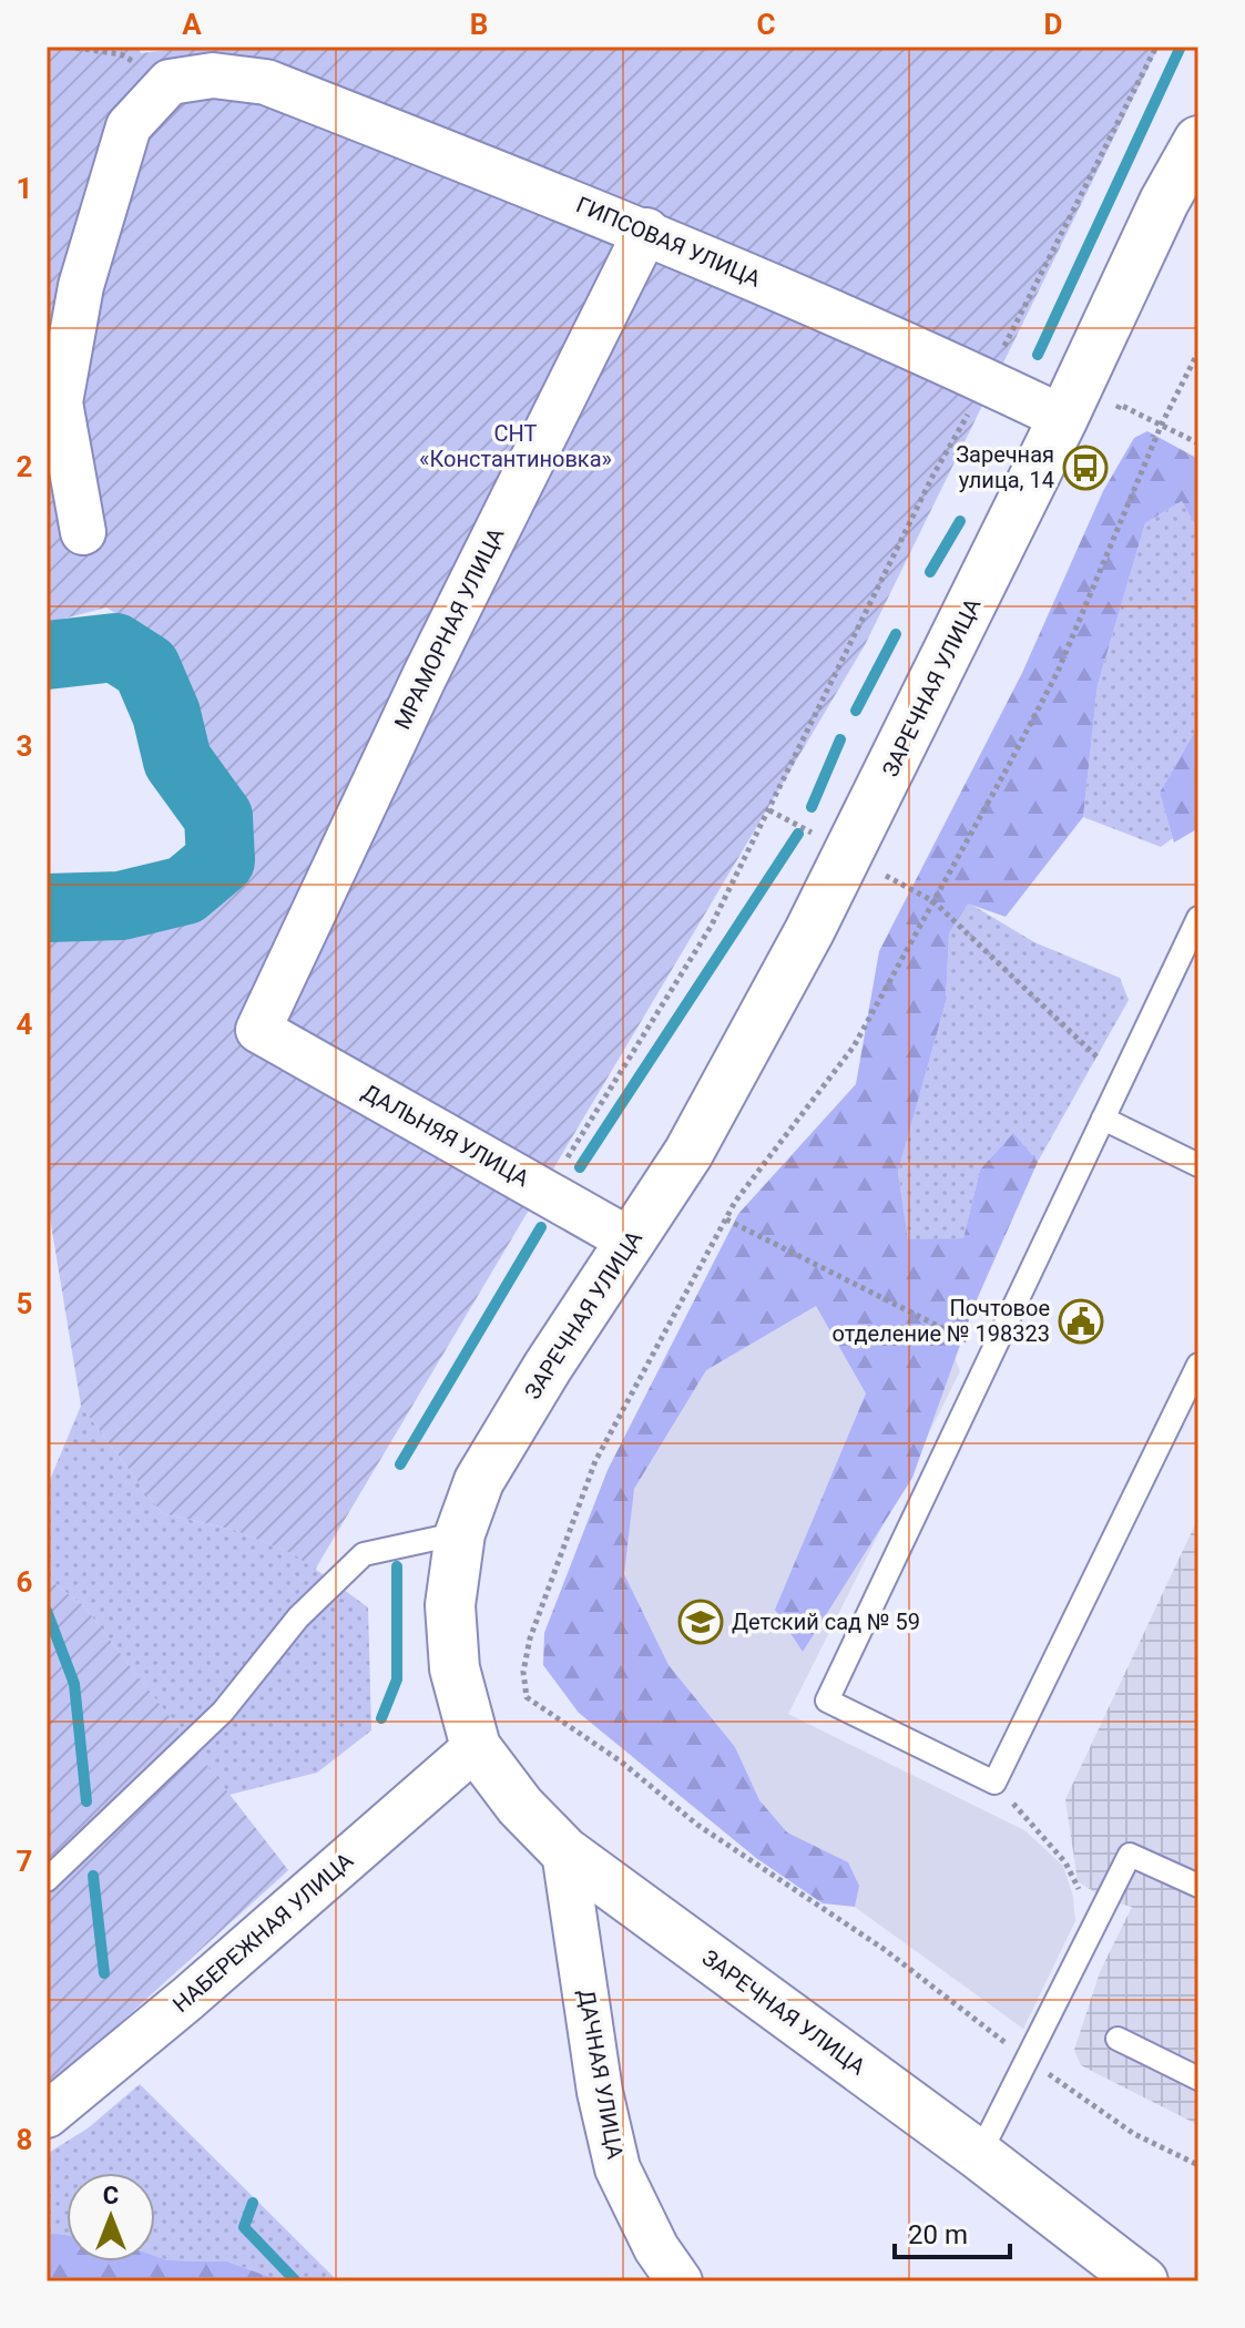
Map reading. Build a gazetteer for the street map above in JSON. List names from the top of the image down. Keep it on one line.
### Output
{"streets":{"street":["ГИПСОВАЯ УЛИЦА","МРАМОРНАЯ УЛИЦА","ЗАРЕЧНАЯ УЛИЦА","ДАЛЬНЯЯ УЛИЦА","НАБЕРЕЖНАЯ УЛИЦА","ДАЧНАЯ УЛИЦА"]},"crossings":[["ГИПСОВАЯ УЛИЦА","МРАМОРНАЯ УЛИЦА"],["ГИПСОВАЯ УЛИЦА","ЗАРЕЧНАЯ УЛИЦА"],["МРАМОРНАЯ УЛИЦА","ДАЛЬНЯЯ УЛИЦА"],["ЗАРЕЧНАЯ УЛИЦА","ДАЛЬНЯЯ УЛИЦА"],["ЗАРЕЧНАЯ УЛИЦА","НАБЕРЕЖНАЯ УЛИЦА"],["ЗАРЕЧНАЯ УЛИЦА","ДАЧНАЯ УЛИЦА"]],"parks":["СНТ «Константиновка»"],"places":{"bus stop":["Заречная улица, 14"],"public building":["Почтовое отделение № 198323"],"school or university":["Детский сад № 59"]},"scale_bar":"20 m","north":"top","grid":{"columns":["A","B","C","D"],"rows":["1","2","3","4","5","6","7","8"]}}
